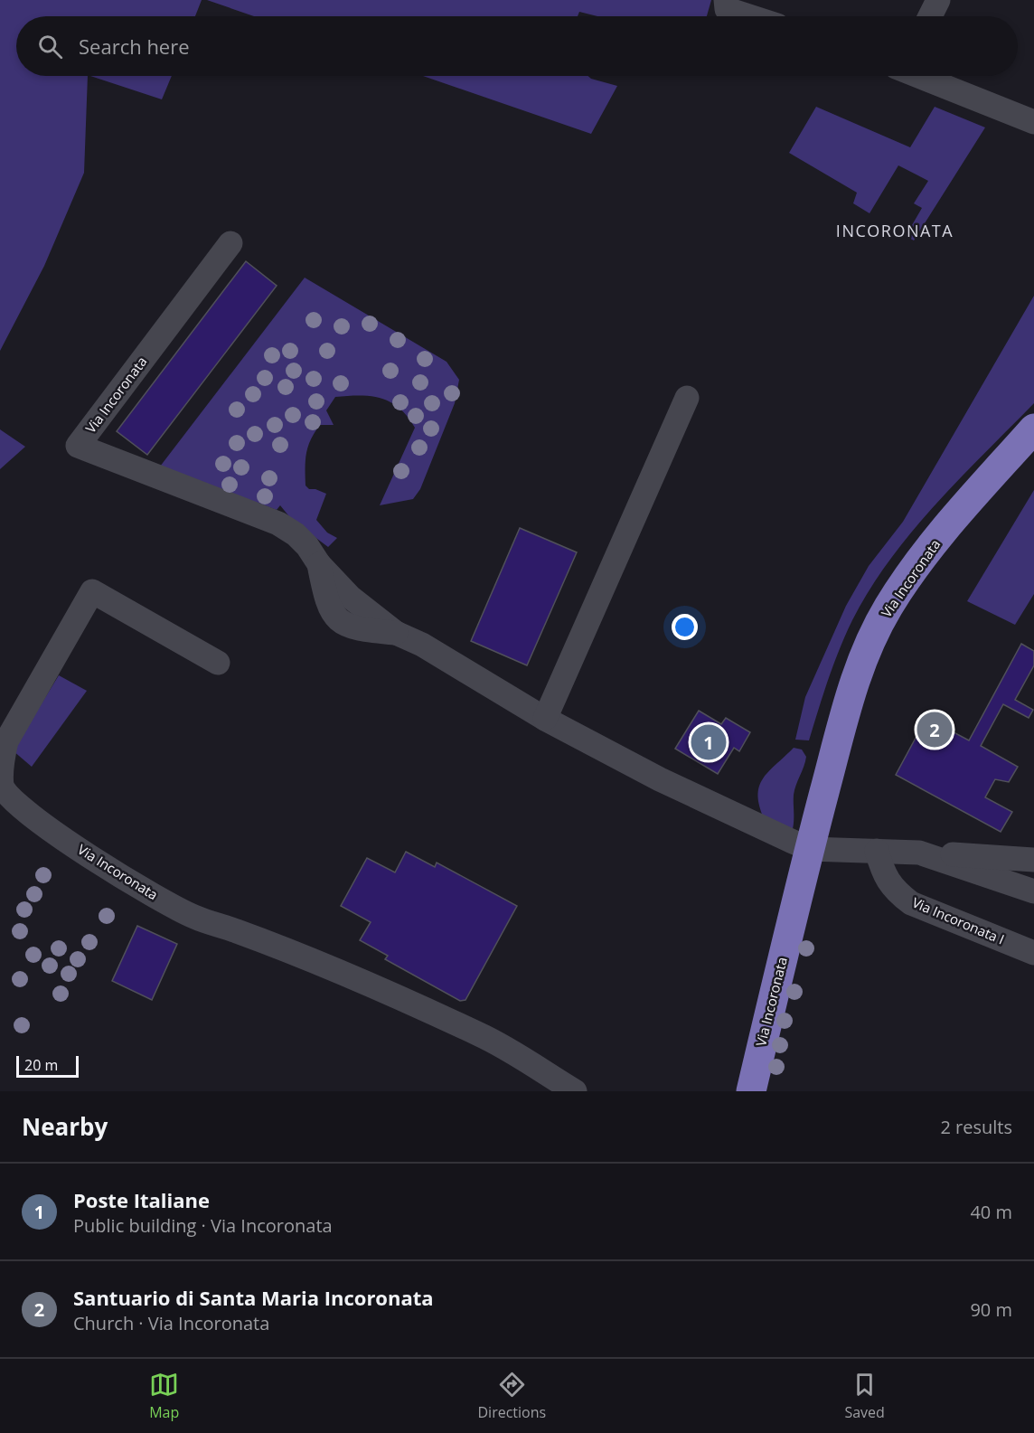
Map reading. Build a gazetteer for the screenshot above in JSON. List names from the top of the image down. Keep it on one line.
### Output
{"streets":{"main road":["Via Incoronata"],"street":["Via Incoronata I"]},"districts":["INCORONATA"],"scale_bar":"20 m","page":{"search":"Search here","pins":["2","1"],"scale":"20 m","heading":["Nearby","2 results"],"list":[{"mark":"1","name":"Poste Italiane","note":"Public building · Via Incoronata","value":"40 m"},{"mark":"2","name":"Santuario di Santa Maria Incoronata","note":"Church · Via Incoronata","value":"90 m"}],"nav":["Map","Directions","Saved"]}}
